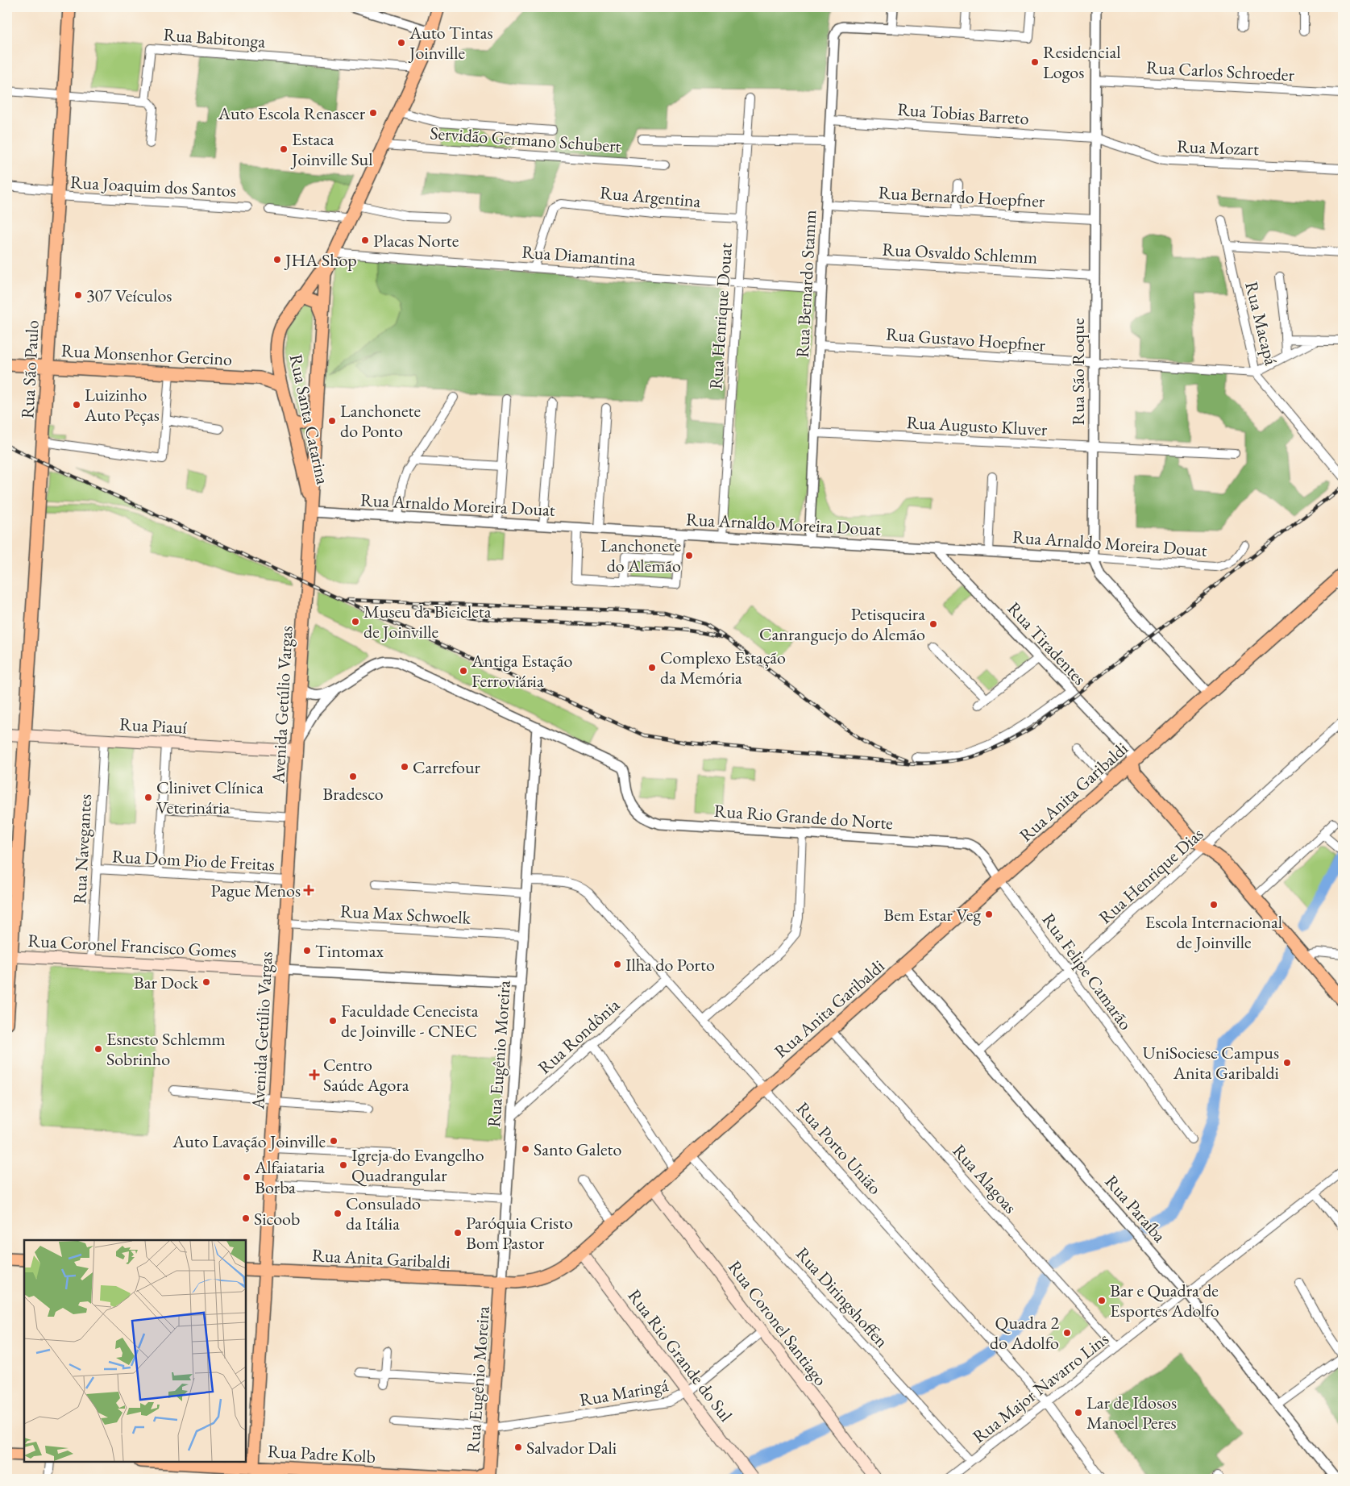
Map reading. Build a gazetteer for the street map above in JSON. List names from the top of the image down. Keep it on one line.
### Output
{"streets":{"main road":["Rua Monsenhor Gercino","Rua São Paulo","Rua Santa Catarina","Avenida Getúlio Vargas","Rua Piauí","Rua Anita Garibaldi","Rua Coronel Francisco Gomes","Rua Eugênio Moreira","Rua Coronel Santiago","Rua Rio Grande do Sul","Rua Padre Kolb"],"street":["Rua Babitonga","Rua Carlos Schroeder","Rua Tobias Barreto","Servidão Germano Schubert","Rua Mozart","Rua Joaquim dos Santos","Rua Argentina","Rua Bernardo Hoepfner","Rua Osvaldo Schlemm","Rua Diamantina","Rua Bernardo Stamm","Rua Henrique Douat","Rua Macapá","Rua Gustavo Hoepfner","Rua São Roque","Rua Augusto Kluver","Rua Arnaldo Moreira Douat","Rua Tiradentes","Rua Rio Grande do Norte","Rua Navegantes","Rua Dom Pio de Freitas","Rua Henrique Dias","Rua Max Schwoelk","Rua Felipe Camarão","Rua Rondônia","Rua Porto União","Rua Alagoas","Rua Paraíba","Rua Diringshoffen","Rua Major Navarro Lins","Rua Maringá"]},"crossings":[["Rua Babitonga","Rua Santa Catarina"],["Rua Carlos Schroeder","Rua São Roque"],["Rua Tobias Barreto","Rua Mozart"],["Rua Tobias Barreto","Rua Bernardo Stamm"],["Rua Tobias Barreto","Rua São Roque"],["Servidão Germano Schubert","Rua Santa Catarina"],["Rua Mozart","Rua São Roque"],["Rua Joaquim dos Santos","Rua São Paulo"],["Rua Argentina","Rua Diamantina"],["Rua Argentina","Rua Henrique Douat"],["Rua Bernardo Hoepfner","Rua Bernardo Stamm"],["Rua Bernardo Hoepfner","Rua São Roque"],["Rua Osvaldo Schlemm","Rua Bernardo Stamm"],["Rua Osvaldo Schlemm","Rua São Roque"],["Rua Diamantina","Rua Bernardo Stamm"],["Rua Diamantina","Rua Henrique Douat"],["Rua Diamantina","Rua Santa Catarina"],["Rua Bernardo Stamm","Rua Gustavo Hoepfner"],["Rua Bernardo Stamm","Rua Augusto Kluver"],["Rua Bernardo Stamm","Rua Arnaldo Moreira Douat"],["Rua Henrique Douat","Rua Arnaldo Moreira Douat"],["Rua Macapá","Rua Gustavo Hoepfner"],["Rua Gustavo Hoepfner","Rua São Roque"],["Rua Monsenhor Gercino","Rua São Paulo"],["Rua Monsenhor Gercino","Rua Santa Catarina"],["Rua São Paulo","Rua Piauí"],["Rua São Paulo","Rua Coronel Francisco Gomes"],["Rua São Roque","Rua Augusto Kluver"],["Rua São Roque","Rua Arnaldo Moreira Douat"],["Rua São Roque","Rua Anita Garibaldi"],["Rua Santa Catarina","Rua Arnaldo Moreira Douat"],["Rua Santa Catarina","Avenida Getúlio Vargas"],["Rua Arnaldo Moreira Douat","Rua Tiradentes"],["Rua Tiradentes","Rua Anita Garibaldi"],["Avenida Getúlio Vargas","Rua Piauí"],["Avenida Getúlio Vargas","Rua Anita Garibaldi"],["Avenida Getúlio Vargas","Rua Dom Pio de Freitas"],["Avenida Getúlio Vargas","Rua Max Schwoelk"],["Avenida Getúlio Vargas","Rua Coronel Francisco Gomes"],["Avenida Getúlio Vargas","Rua Padre Kolb"],["Rua Piauí","Rua Navegantes"],["Rua Anita Garibaldi","Rua Rio Grande do Norte"],["Rua Anita Garibaldi","Rua Felipe Camarão"],["Rua Anita Garibaldi","Rua Eugênio Moreira"],["Rua Anita Garibaldi","Rua Porto União"],["Rua Anita Garibaldi","Rua Alagoas"],["Rua Anita Garibaldi","Rua Paraíba"],["Rua Anita Garibaldi","Rua Diringshoffen"],["Rua Anita Garibaldi","Rua Coronel Santiago"],["Rua Anita Garibaldi","Rua Rio Grande do Sul"],["Rua Rio Grande do Norte","Rua Felipe Camarão"],["Rua Rio Grande do Norte","Rua Eugênio Moreira"],["Rua Navegantes","Rua Dom Pio de Freitas"],["Rua Navegantes","Rua Coronel Francisco Gomes"],["Rua Henrique Dias","Rua Felipe Camarão"],["Rua Henrique Dias","Rua Paraíba"],["Rua Max Schwoelk","Rua Eugênio Moreira"],["Rua Coronel Francisco Gomes","Rua Eugênio Moreira"],["Rua Rondônia","Rua Eugênio Moreira"],["Rua Rondônia","Rua Porto União"],["Rua Eugênio Moreira","Rua Porto União"],["Rua Eugênio Moreira","Rua Maringá"],["Rua Eugênio Moreira","Rua Padre Kolb"],["Rua Porto União","Rua Major Navarro Lins"],["Rua Alagoas","Rua Major Navarro Lins"],["Rua Paraíba","Rua Major Navarro Lins"],["Rua Diringshoffen","Rua Major Navarro Lins"],["Rua Coronel Santiago","Rua Maringá"],["Rua Rio Grande do Sul","Rua Maringá"]],"places":{"other":["Auto Tintas Joinville","Residencial Logos","Auto Escola Renascer","Estaca Joinville Sul","Placas Norte","JHA Shop","307 Veículos","Luizinho Auto Peças","Lanchonete do Ponto","Lanchonete do Alemão","Museu da Bicicleta de Joinville","Petisqueira Canranguejo do Alemão","Complexo Estação da Memória","Antiga Estação Ferroviária","Carrefour","Bradesco","Clinivet Clínica Veterinária","Escola Internacional de Joinville","Bem Estar Veg","Tintomax","Ilha do Porto","Bar Dock","Faculdade Cenecista de Joinville - CNEC","Esnesto Schlemm Sobrinho","UniSociesc Campus Anita Garibaldi","Auto Lavação Joinville","Santo Galeto","Igreja do Evangelho Quadrangular","Alfaiataria Borba","Consulado da Itália","Sicoob","Paróquia Cristo Bom Pastor","Bar e Quadra de Esportes Adolfo","Quadra 2 do Adolfo","Lar de Idosos Manoel Peres","Salvador Dali"],"health":["Pague Menos","Centro Saúde Agora"]}}
